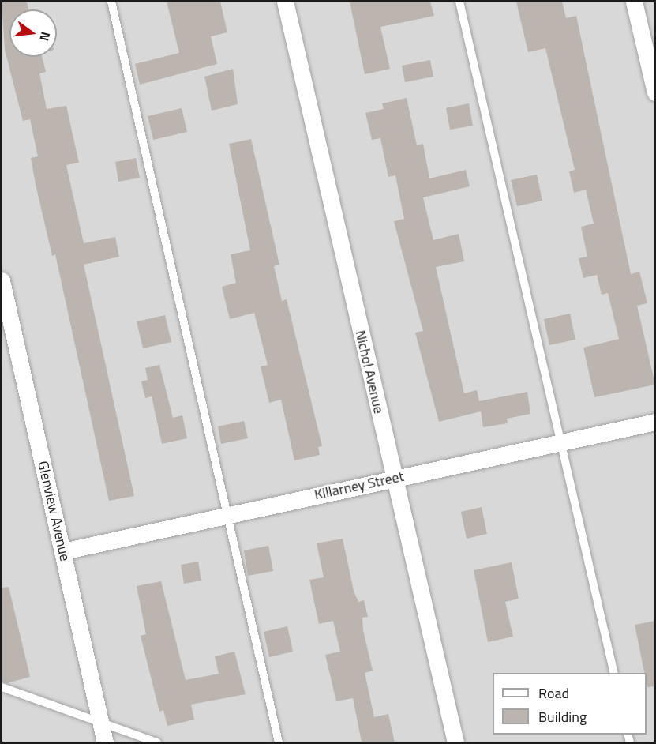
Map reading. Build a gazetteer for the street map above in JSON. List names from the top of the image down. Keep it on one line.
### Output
{"streets":{"street":["Nichol Avenue","Killarney Street","Glenview Avenue"]},"crossings":[["Nichol Avenue","Killarney Street"],["Killarney Street","Glenview Avenue"]],"legend":["Road","Building"],"north":"right"}
